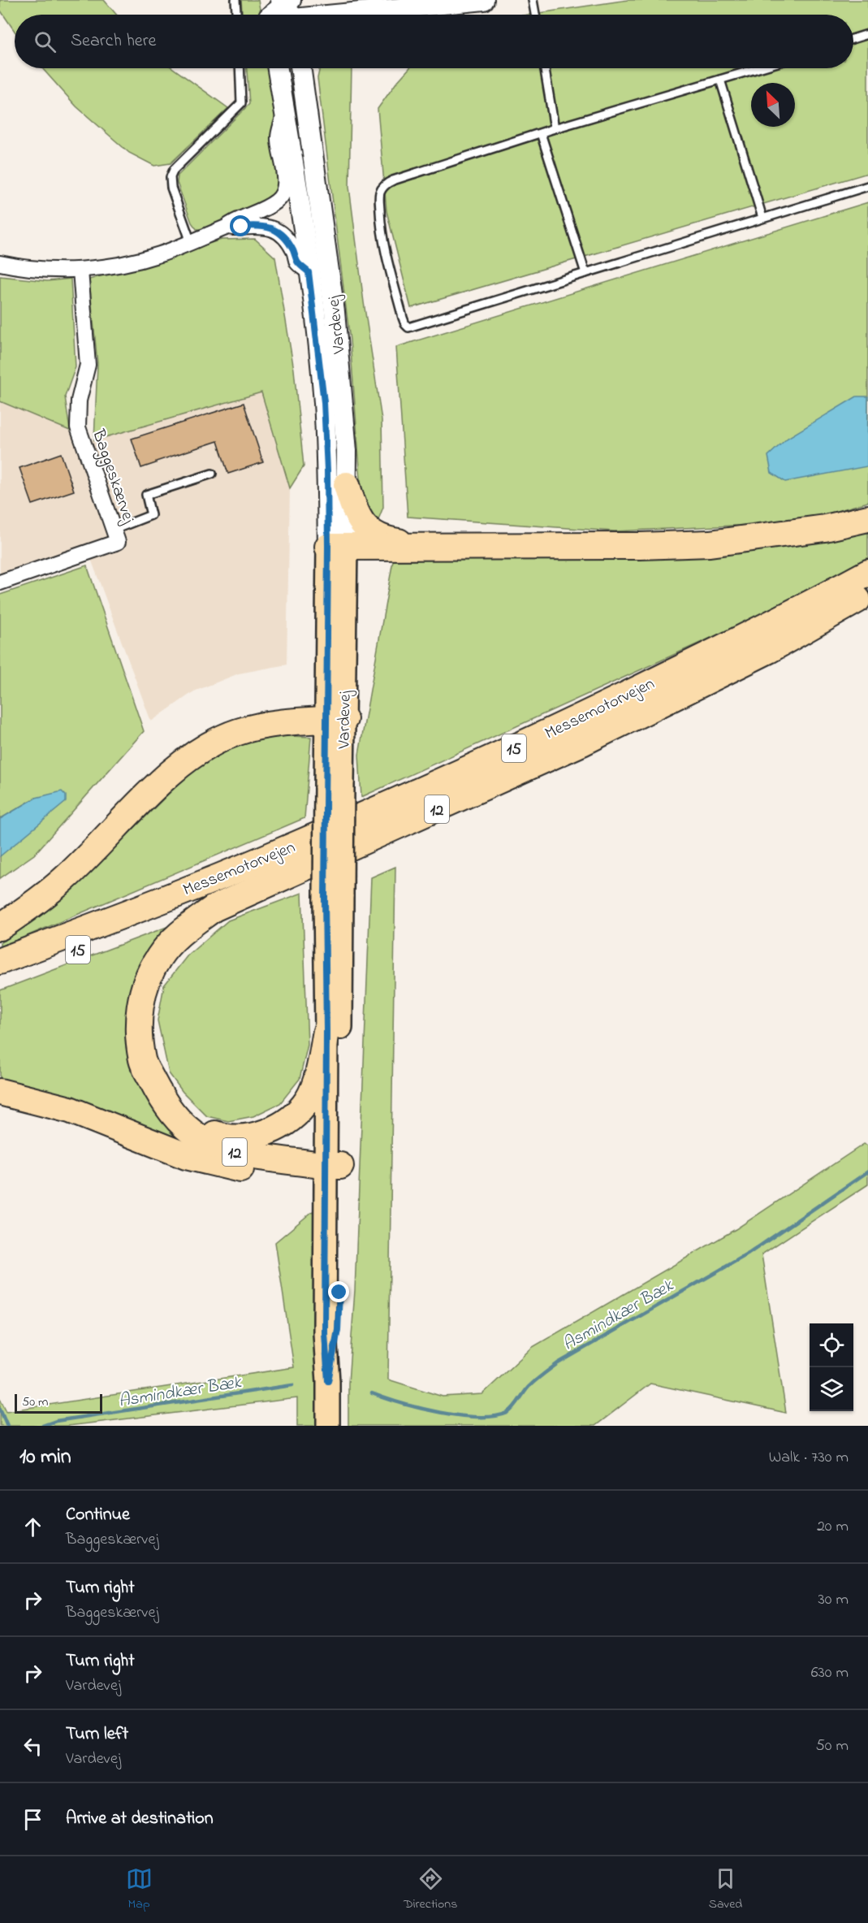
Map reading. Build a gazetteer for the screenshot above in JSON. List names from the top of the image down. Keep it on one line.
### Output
{"streets":{"highway":["Messemotorvejen","15","12"],"main road":["Vardevej"],"street":["Baggeskærvej"]},"crossings":[["Vardevej","12"],["Messemotorvejen","12"]],"water":["Asmindkær Bæk"],"scale_bar":"50 m","north":"top left","page":{"search":"Search here","scale":"50 m","heading":["10 min","Walk · 730 m"],"list":[["Continue","Baggeskærvej","20 m"],["Turn right","Baggeskærvej","30 m"],["Turn right","Vardevej","630 m"],["Turn left","Vardevej","50 m"],"Arrive at destination"],"nav":["Map","Directions","Saved"]}}
